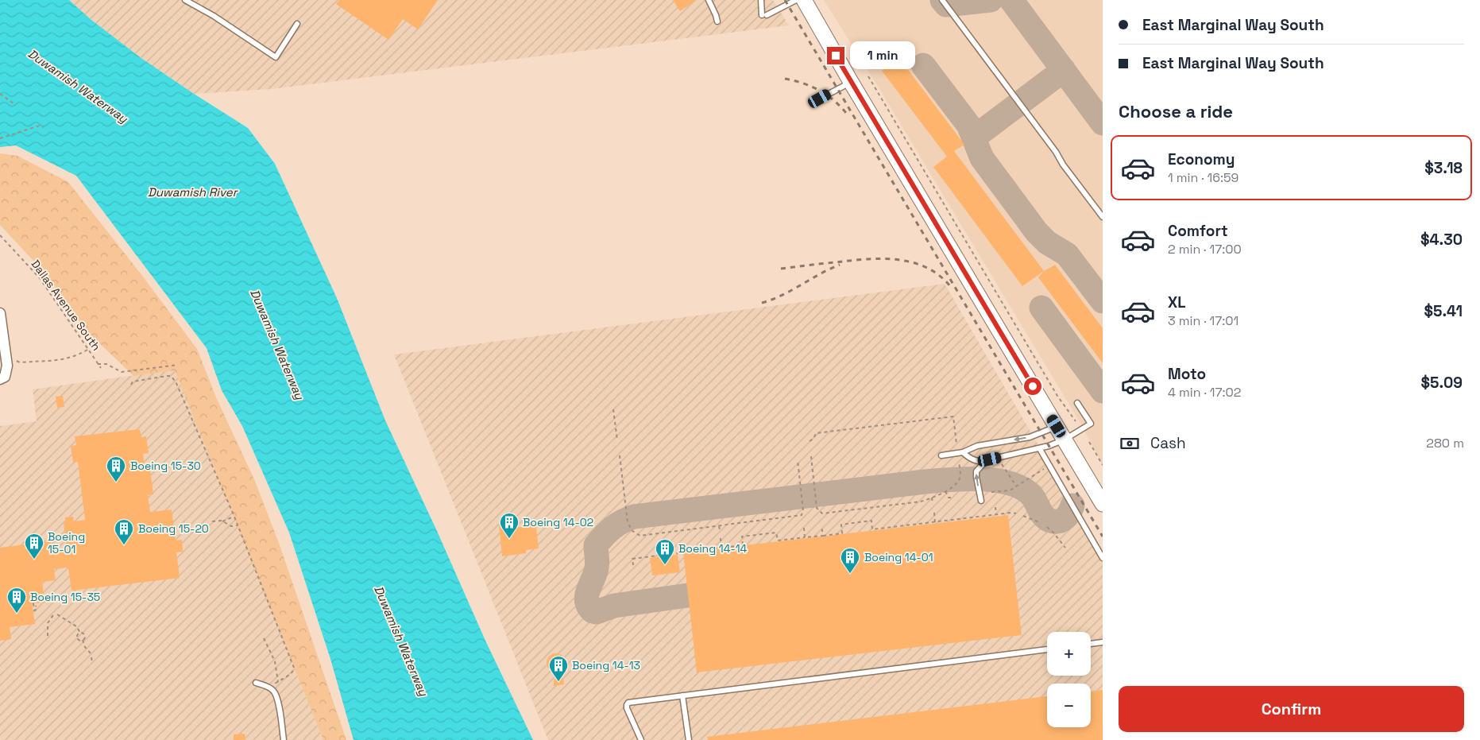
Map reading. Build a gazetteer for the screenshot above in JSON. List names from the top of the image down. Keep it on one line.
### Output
{"streets":{"path":["Dallas Avenue South"]},"water":["Duwamish Waterway","Duwamish River"],"places":{"building":["Boeing 15-30","Boeing 14-02","Boeing 15-20","Boeing 15-01","Boeing 14-14","Boeing 14-01","Boeing 15-35","Boeing 14-13"]},"page":{"banner":["East Marginal Way South","East Marginal Way South"],"bubble":"1 min","heading":"Choose a ride","list":[{"name":"Economy","note":"1 min · 16:59","value":"$3.18"},{"name":"Comfort","note":"2 min · 17:00","value":"$4.30"},{"name":"XL","note":"3 min · 17:01","value":"$5.41"},{"name":"Moto","note":"4 min · 17:02","value":"$5.09"}],"pay":["Cash","280 m"],"map_buttons":["+","−"],"buttons":"Confirm"}}
